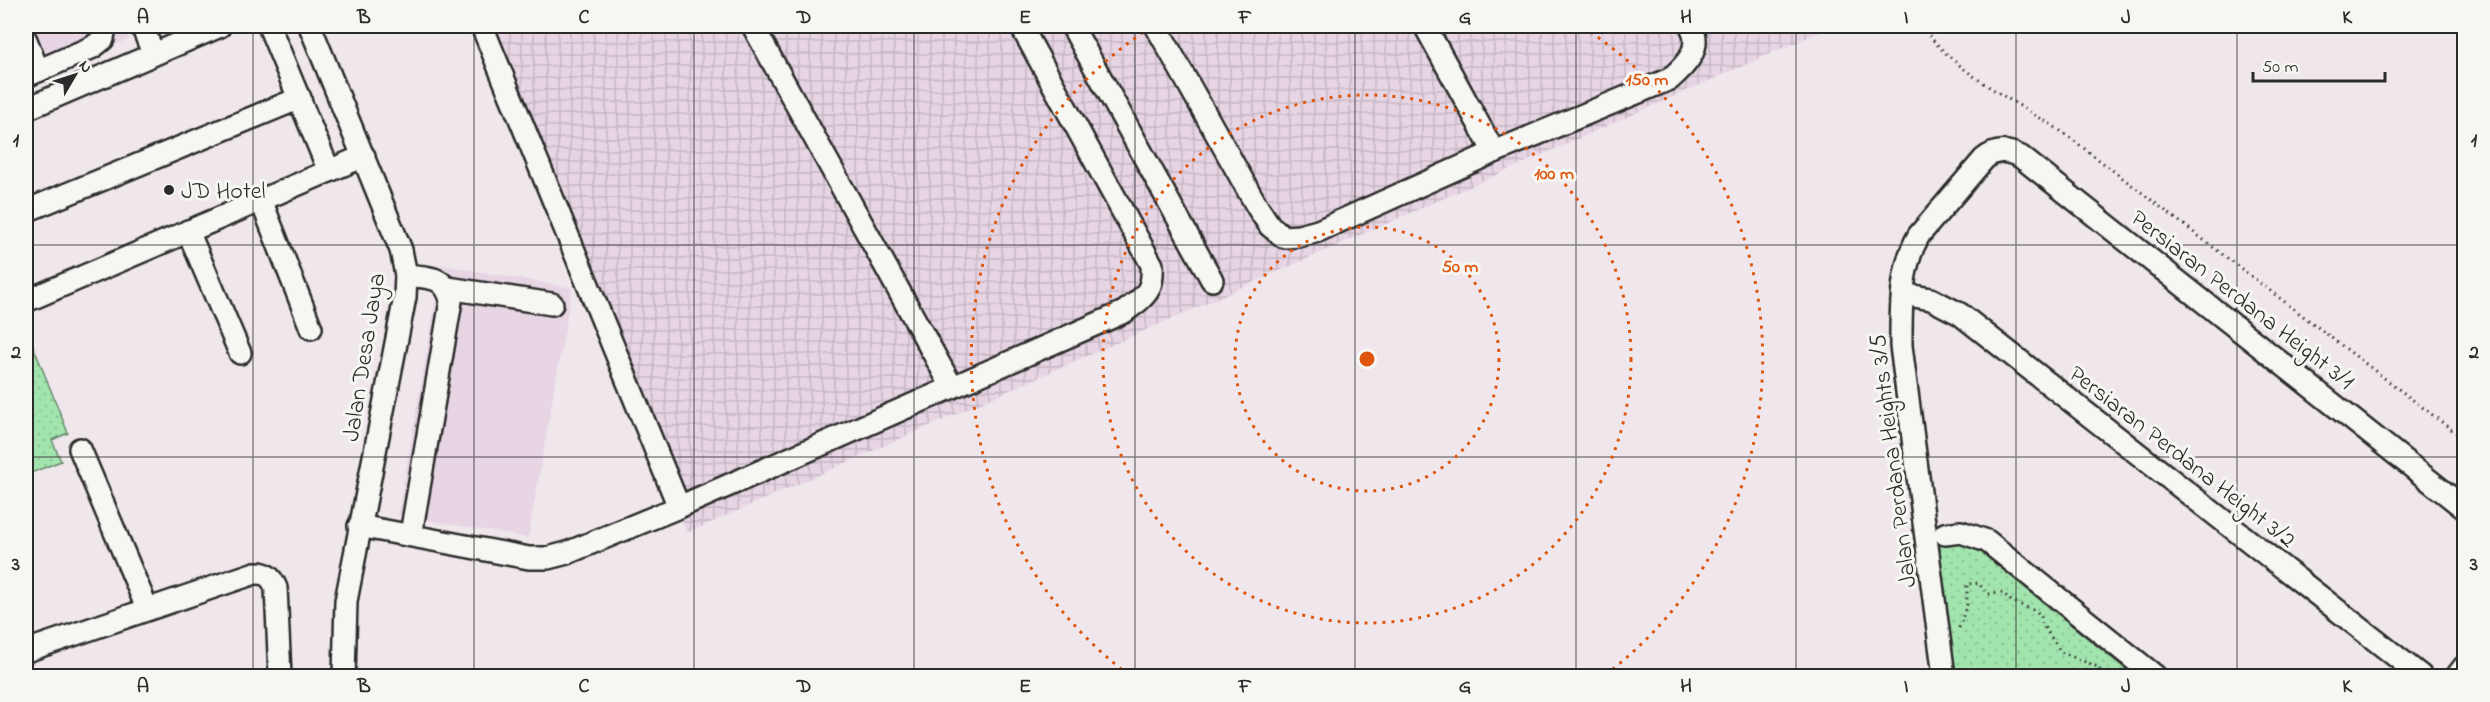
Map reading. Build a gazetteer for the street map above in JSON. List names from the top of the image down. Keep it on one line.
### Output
{"streets":{"street":["Persiaran Perdana Height 3/1","Jalan Desa Jaya","Persiaran Perdana Height 3/2","Jalan Perdana Heights 3/5"]},"crossings":[["Persiaran Perdana Height 3/1","Jalan Perdana Heights 3/5"],["Persiaran Perdana Height 3/2","Jalan Perdana Heights 3/5"]],"places":["JD Hotel"],"scale_bar":"50 m","north":"top right","grid":{"columns":["A","B","C","D","E","F","G","H","I","J","K"],"rows":["1","2","3"]},"rings":["150 m","100 m","50 m"]}
